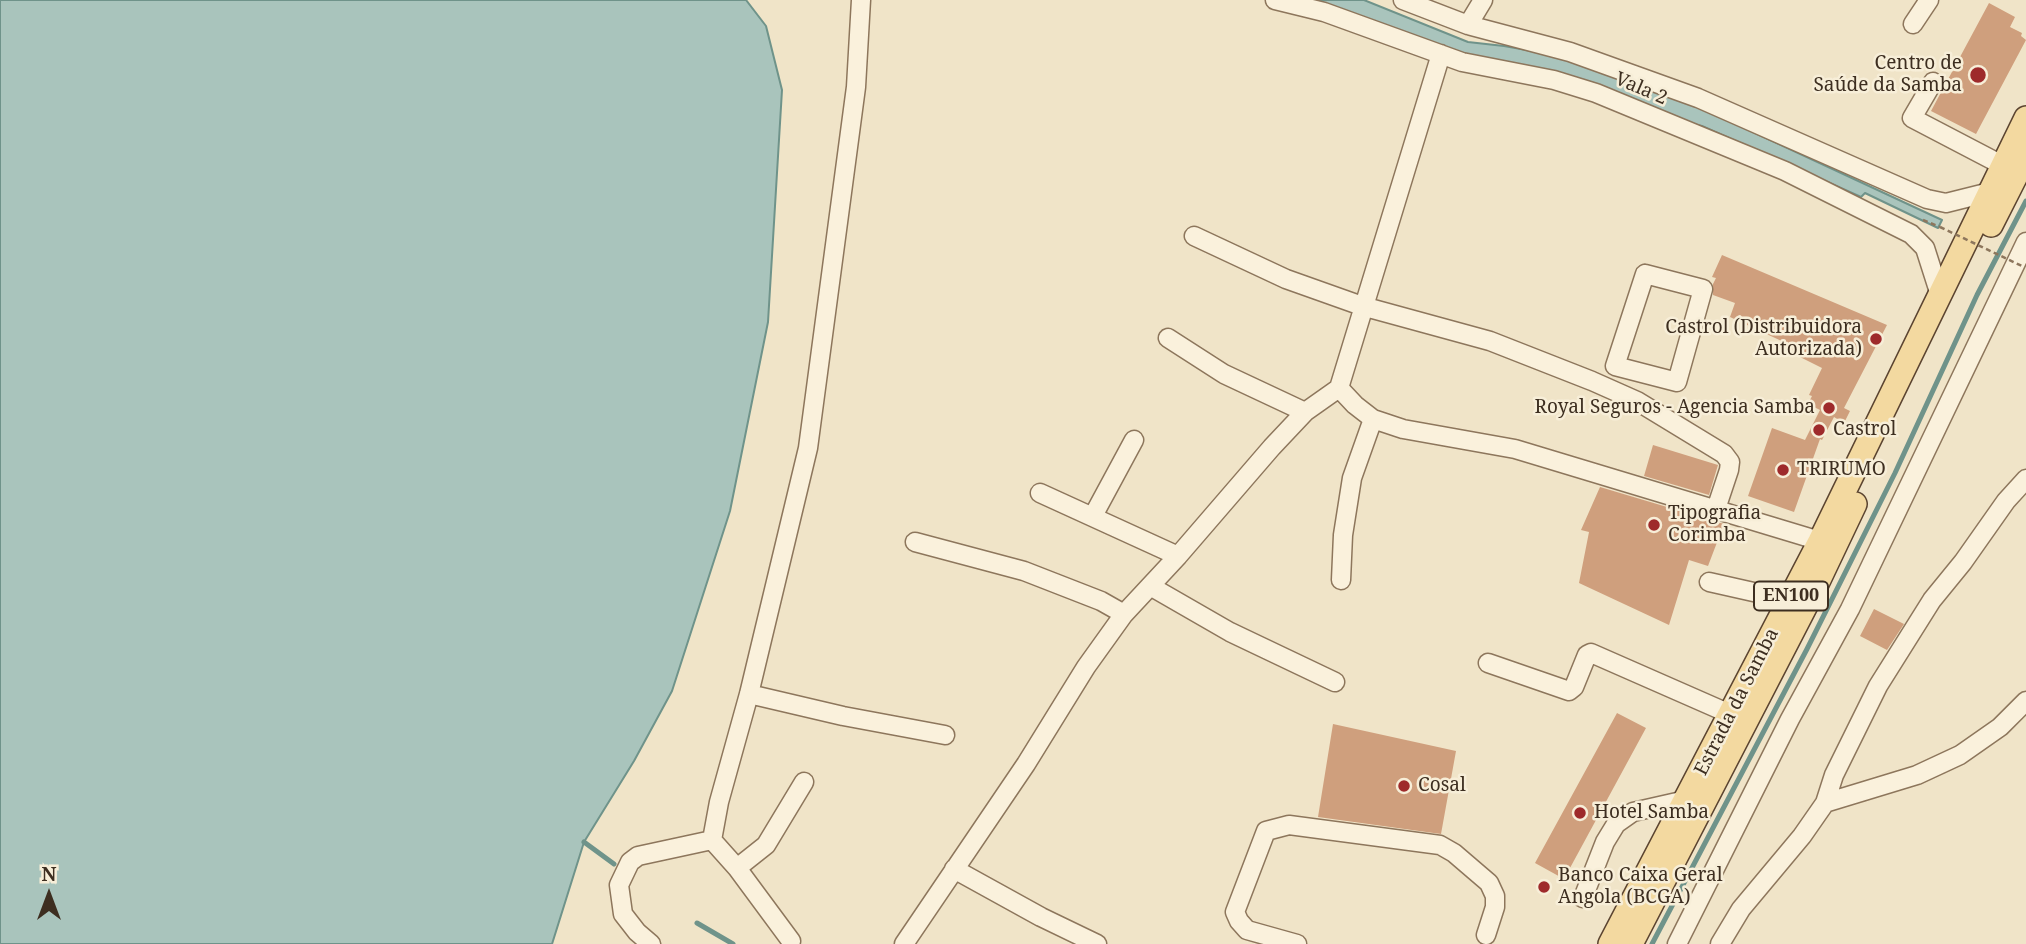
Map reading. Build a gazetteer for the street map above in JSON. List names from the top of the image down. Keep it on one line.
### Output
{"streets":{"main road":["EN100","Estrada da Samba"],"street":["Vala 2"]},"crossings":[["Vala 2","Estrada da Samba"]],"places":["Centro de Saúde da Samba","Castrol (Distribuidora Autorizada)","Royal Seguros - Agencia Samba","Castrol","TRIRUMO","Tipografia Corimba","Cosal","Hotel Samba","Banco Caixa Geral Angola (BCGA)"],"north":"top"}
